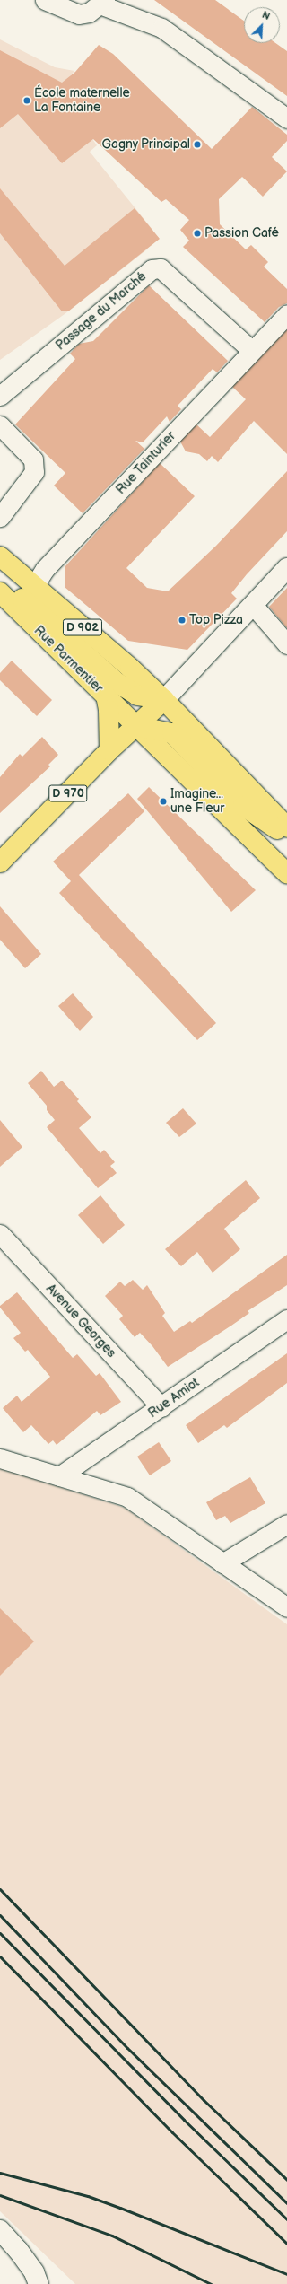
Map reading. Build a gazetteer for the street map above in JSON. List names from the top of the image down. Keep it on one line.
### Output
{"streets":{"main road":["D 902","Rue Parmentier","D 970"],"street":["Passage du Marché","Rue Tainturier","Avenue Georges","Rue Amiot"]},"crossings":[["Passage du Marché","Rue Tainturier"],["Rue Tainturier","D 902"],["Rue Tainturier","Rue Parmentier"],["D 902","Rue Parmentier"],["D 902","D 970"],["Rue Parmentier","D 970"],["Avenue Georges","Rue Amiot"]],"places":["École maternelle La Fontaine","Gagny Principal","Passion Café","Top Pizza","Imagine... une Fleur"],"north":"top right"}
